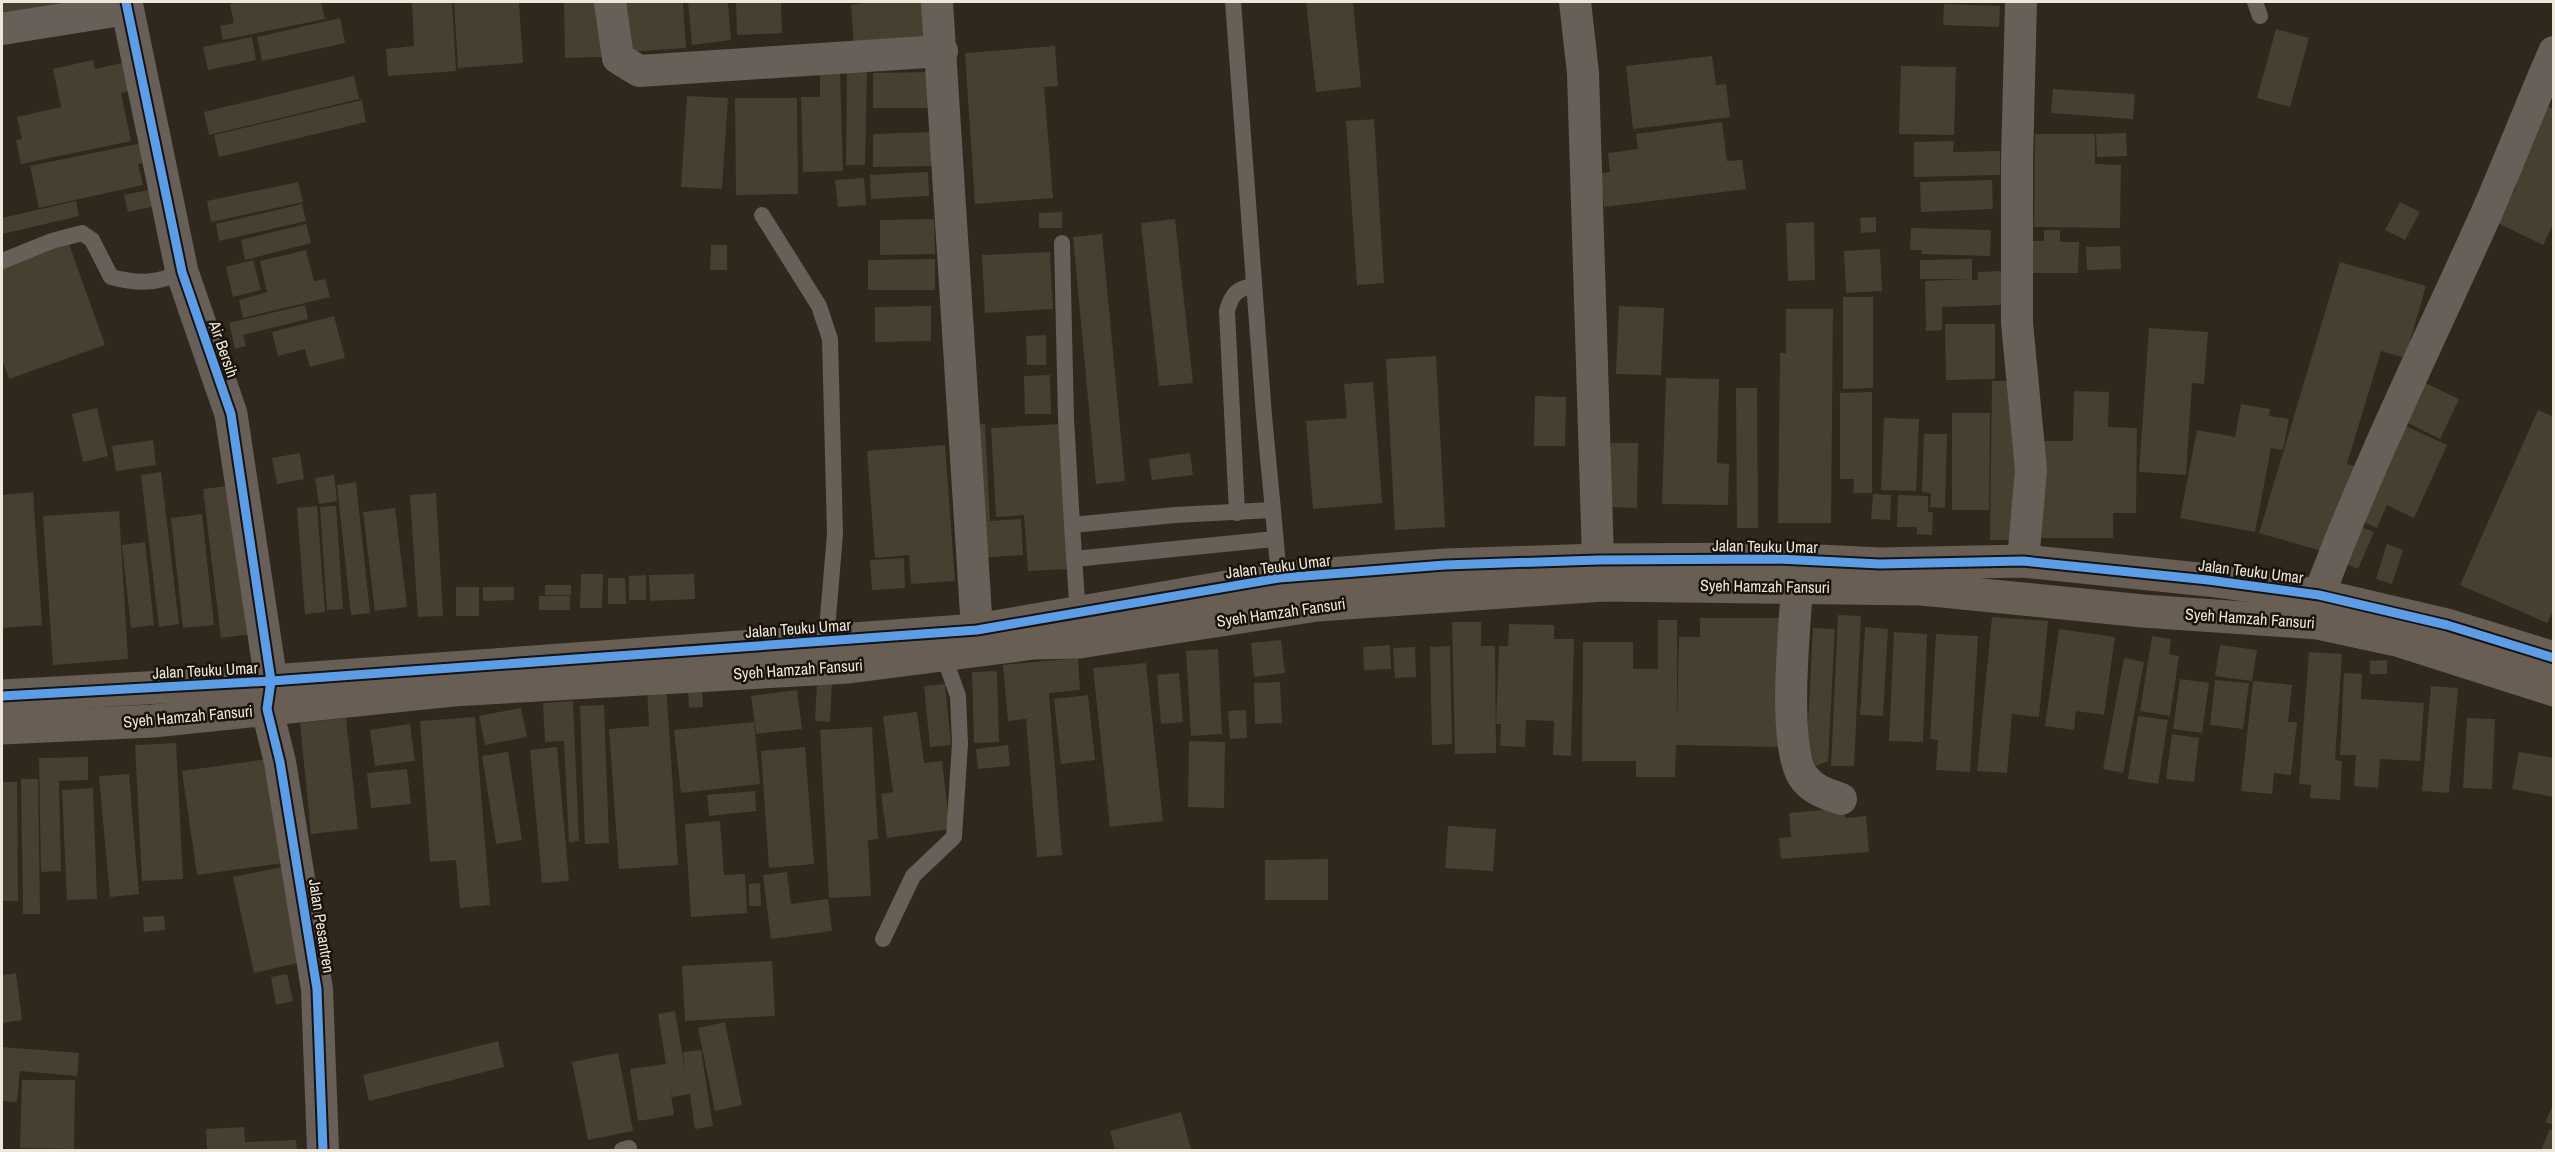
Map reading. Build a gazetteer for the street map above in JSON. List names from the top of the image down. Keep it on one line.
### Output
{"streets":{"highway":["Jalan Teuku Umar","Syeh Hamzah Fansuri"],"street":["Air Bersih","Jalan Pesantren"]},"crossings":[["Air Bersih","Jalan Teuku Umar"],["Air Bersih","Syeh Hamzah Fansuri"],["Air Bersih","Jalan Pesantren"],["Jalan Teuku Umar","Syeh Hamzah Fansuri"],["Jalan Teuku Umar","Jalan Pesantren"],["Syeh Hamzah Fansuri","Jalan Pesantren"]]}
